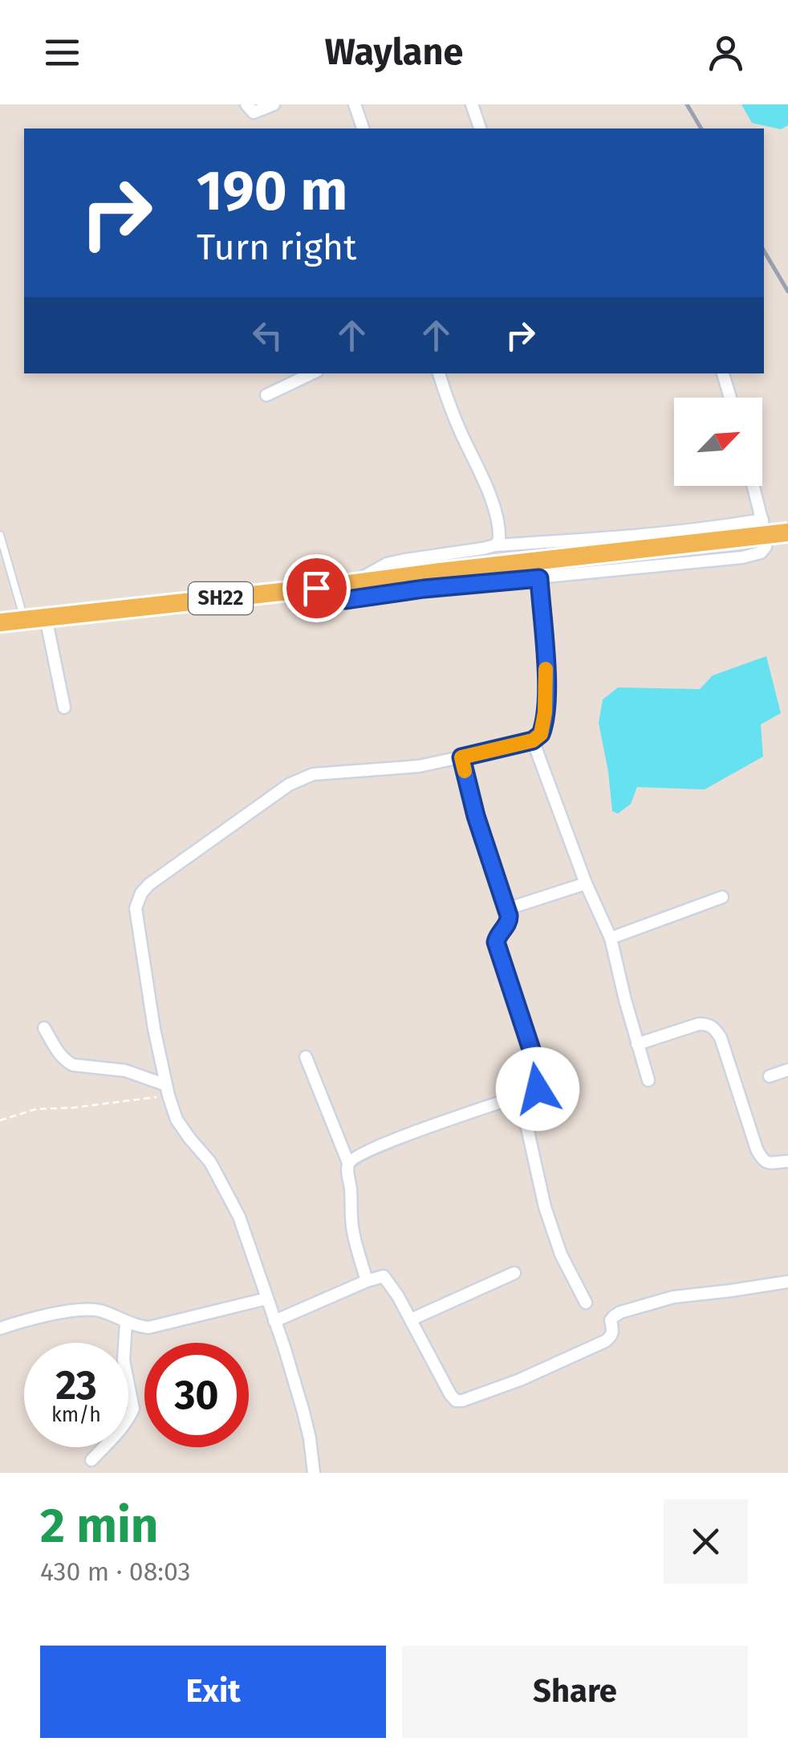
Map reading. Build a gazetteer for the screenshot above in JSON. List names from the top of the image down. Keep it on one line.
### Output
{"streets":{"main road":["SH22"]},"north":"top right","page":{"header":"Waylane","turn":["190 m","Turn right"],"speed":"23 km/h","limit":"30","heading":["2 min","430 m · 08:03"],"buttons":["Exit","Share"]}}
